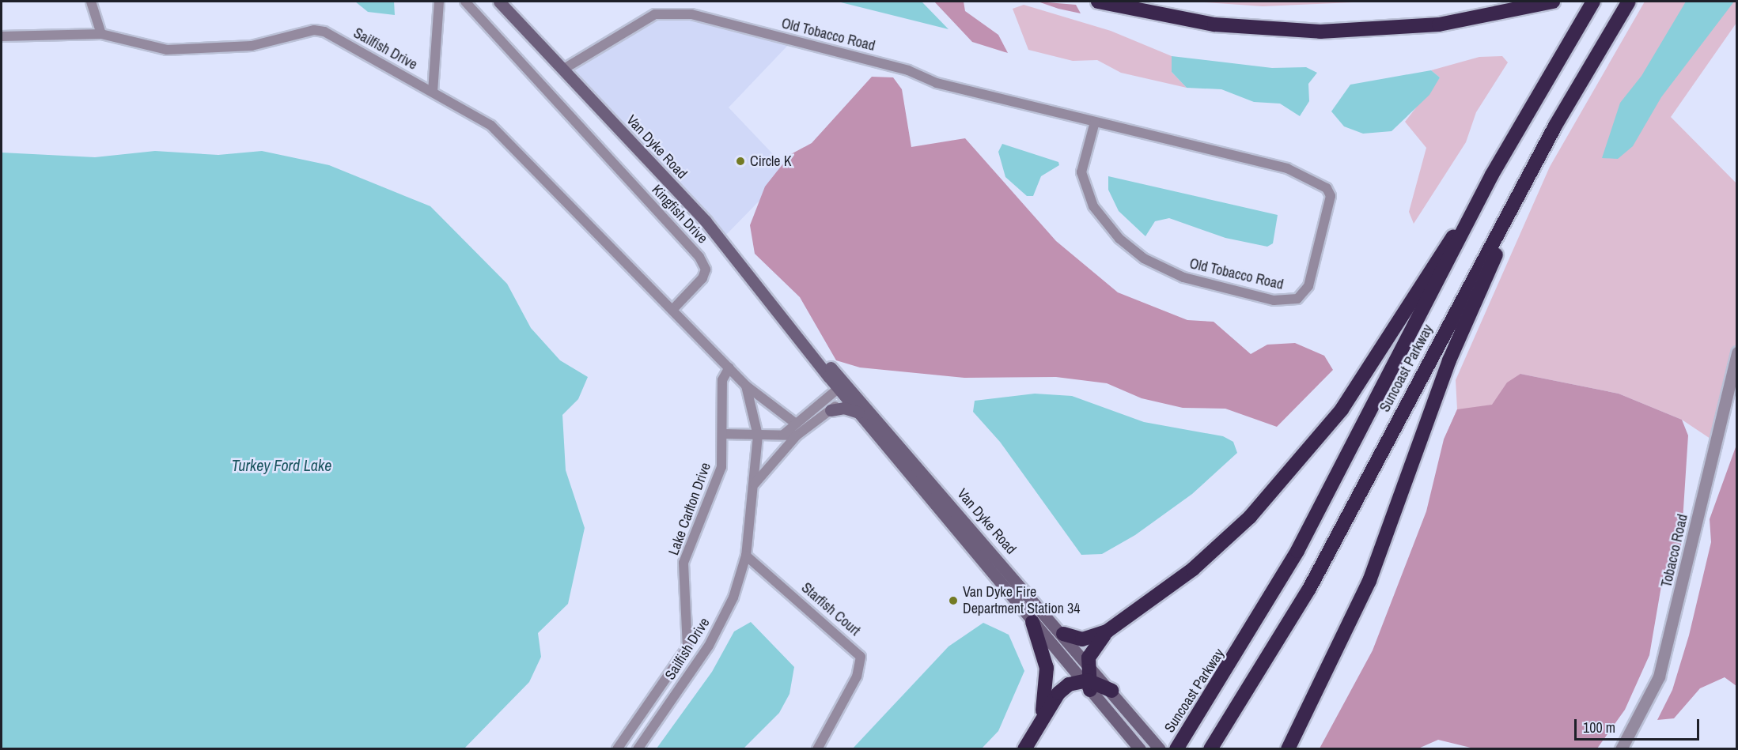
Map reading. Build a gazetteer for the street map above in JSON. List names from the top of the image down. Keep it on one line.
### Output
{"streets":{"highway":["Suncoast Parkway"],"main road":["Van Dyke Road"],"street":["Old Tobacco Road","Sailfish Drive","Kingfish Drive","Lake Carlton Drive","Tobacco Road","Starfish Court"]},"crossings":[["Old Tobacco Road","Van Dyke Road"],["Sailfish Drive","Kingfish Drive"],["Sailfish Drive","Starfish Court"]],"water":["Turkey Ford Lake"],"places":["Circle K","Van Dyke Fire Department Station 34"],"scale_bar":"100 m"}
